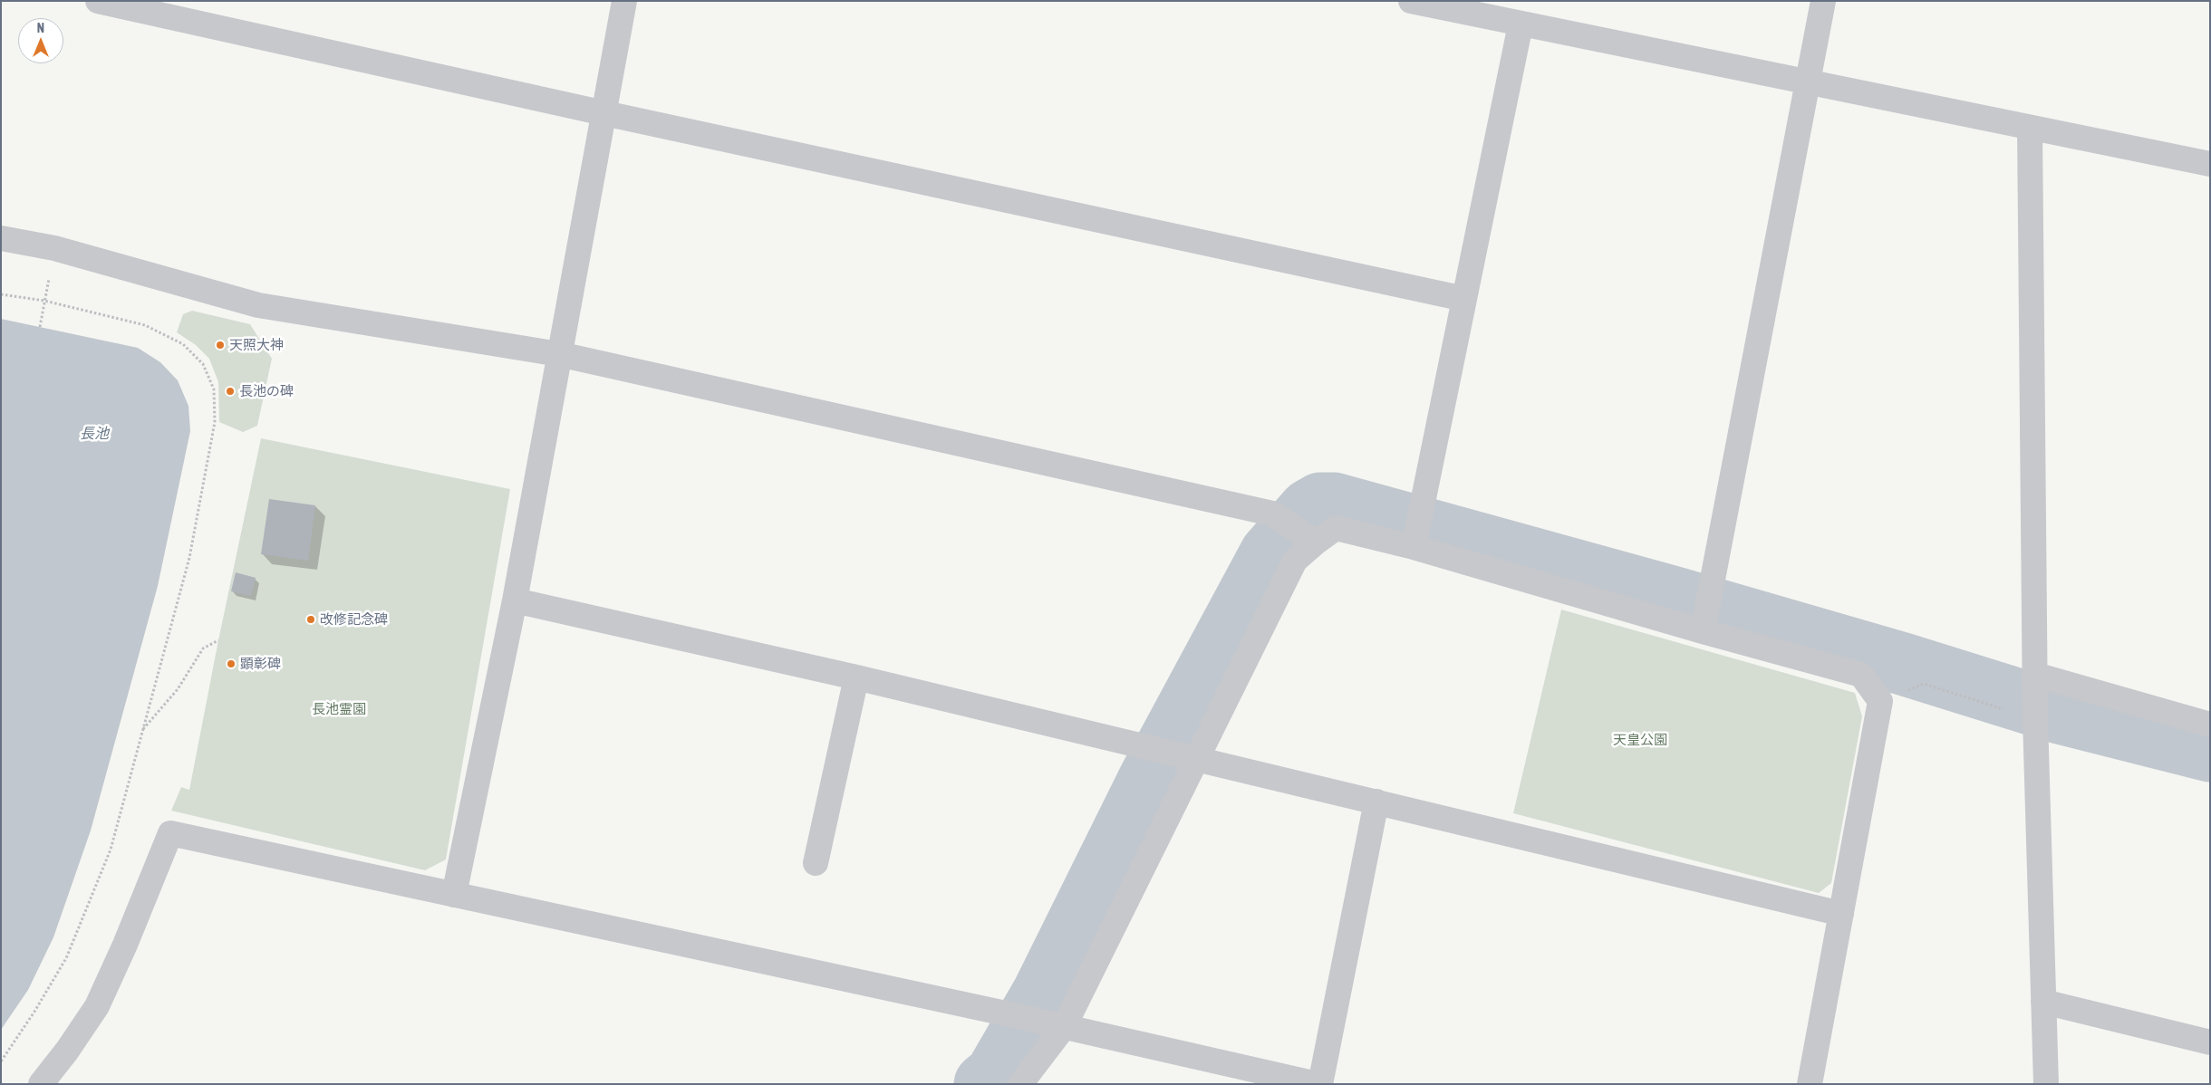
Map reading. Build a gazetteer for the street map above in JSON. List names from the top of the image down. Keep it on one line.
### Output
{"water":["長池"],"parks":["長池霊園","天皇公園"],"places":["天照大神","長池の碑","改修記念碑","顕彰碑"],"north":"top"}
